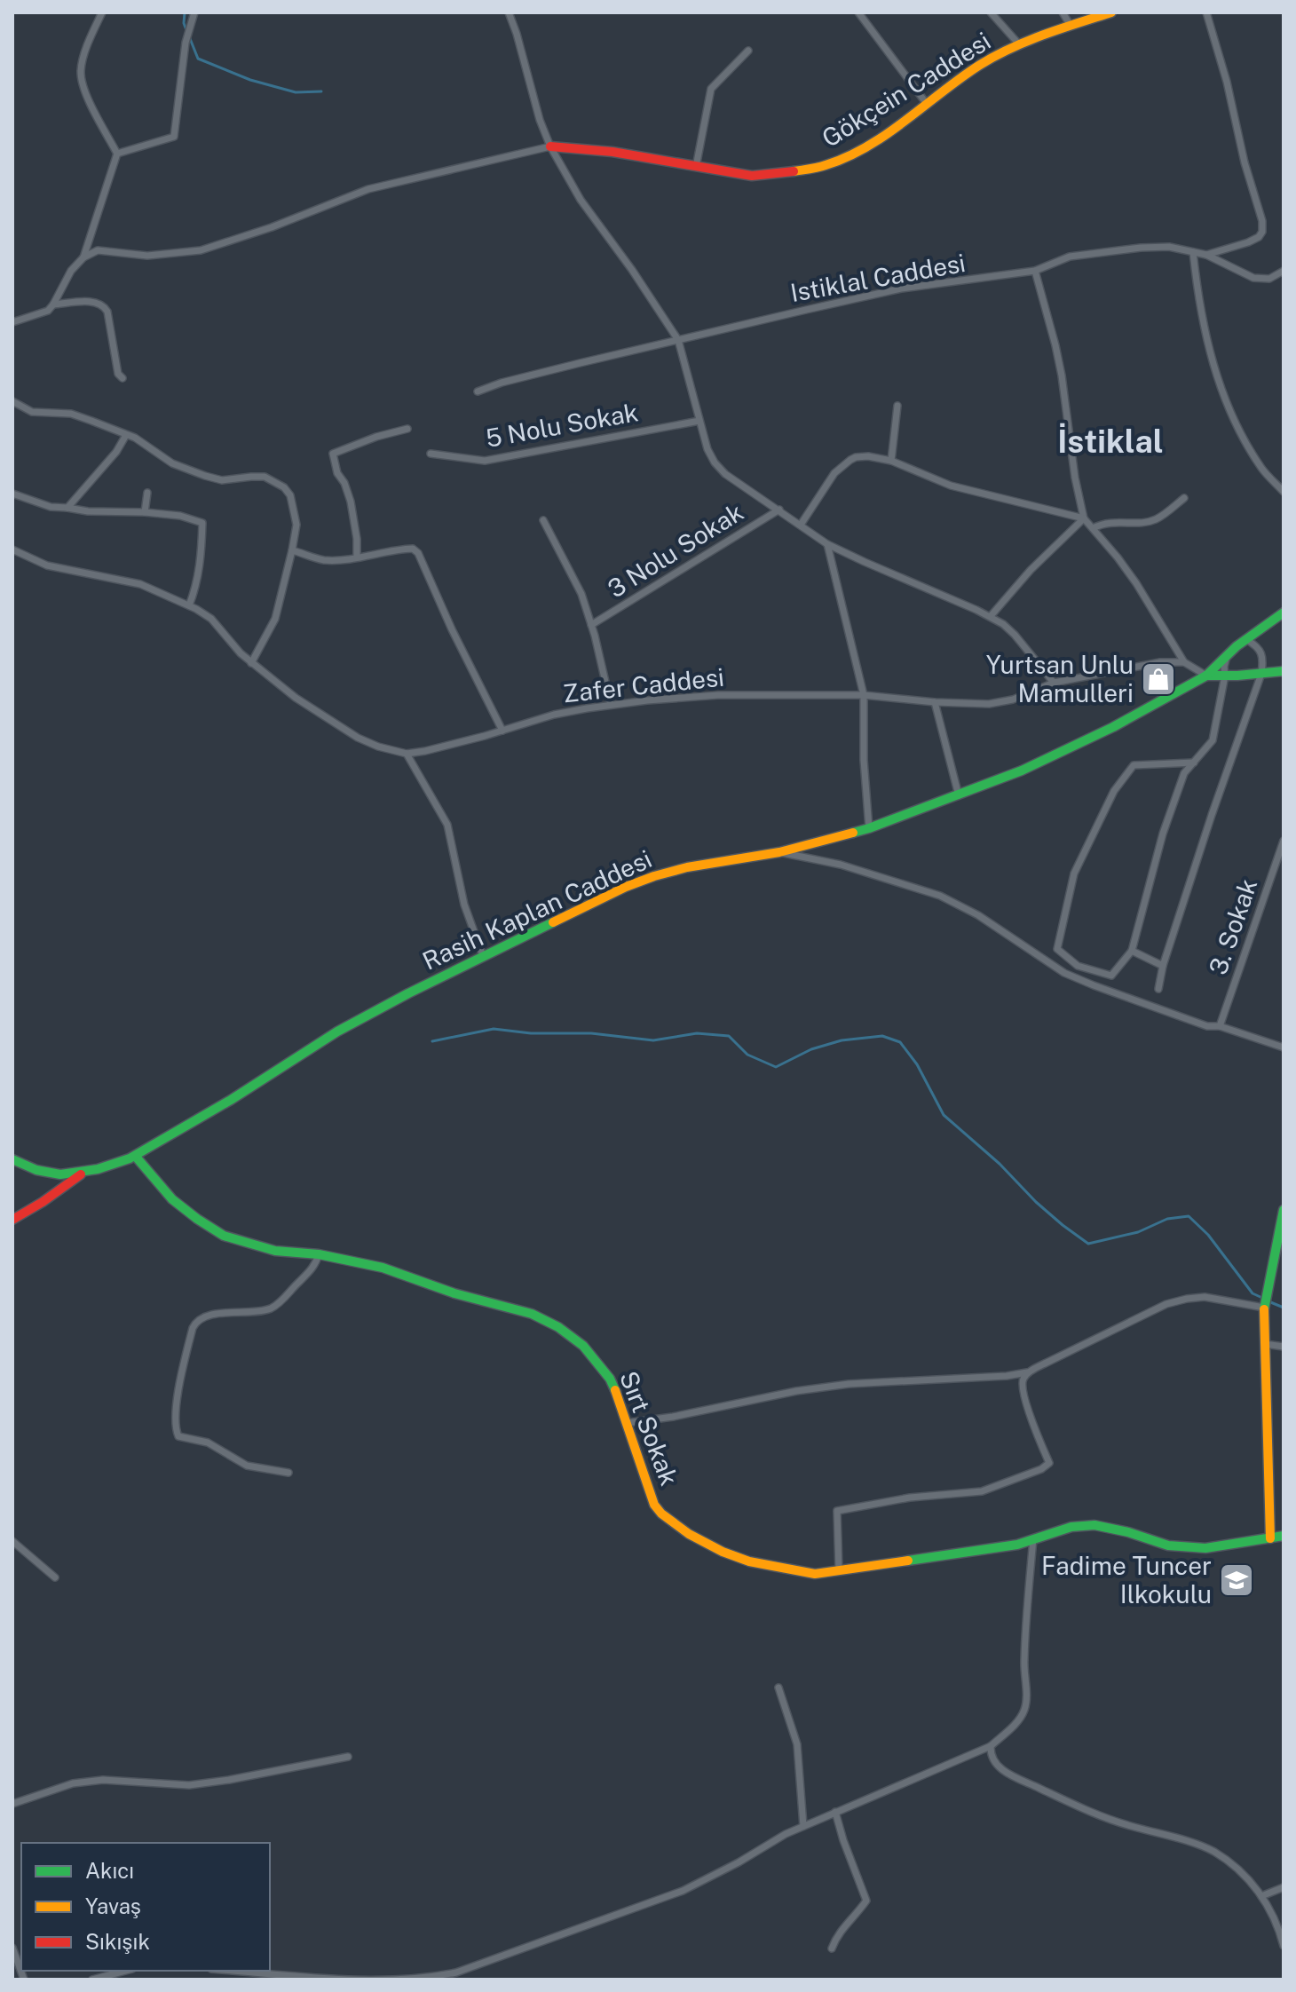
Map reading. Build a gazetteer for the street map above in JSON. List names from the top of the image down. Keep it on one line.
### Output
{"streets":{"street":["Gökçein Caddesi","Istiklal Caddesi","5 Nolu Sokak","3 Nolu Sokak","Zafer Caddesi","Rasih Kaplan Caddesi","3. Sokak","Sırt Sokak"]},"crossings":[["Rasih Kaplan Caddesi","Sırt Sokak"]],"districts":["İstiklal"],"places":{"shop":["Yurtsan Unlu Mamulleri"],"school or university":["Fadime Tuncer Ilkokulu"]},"legend":["Akıcı","Yavaş","Sıkışık"]}
